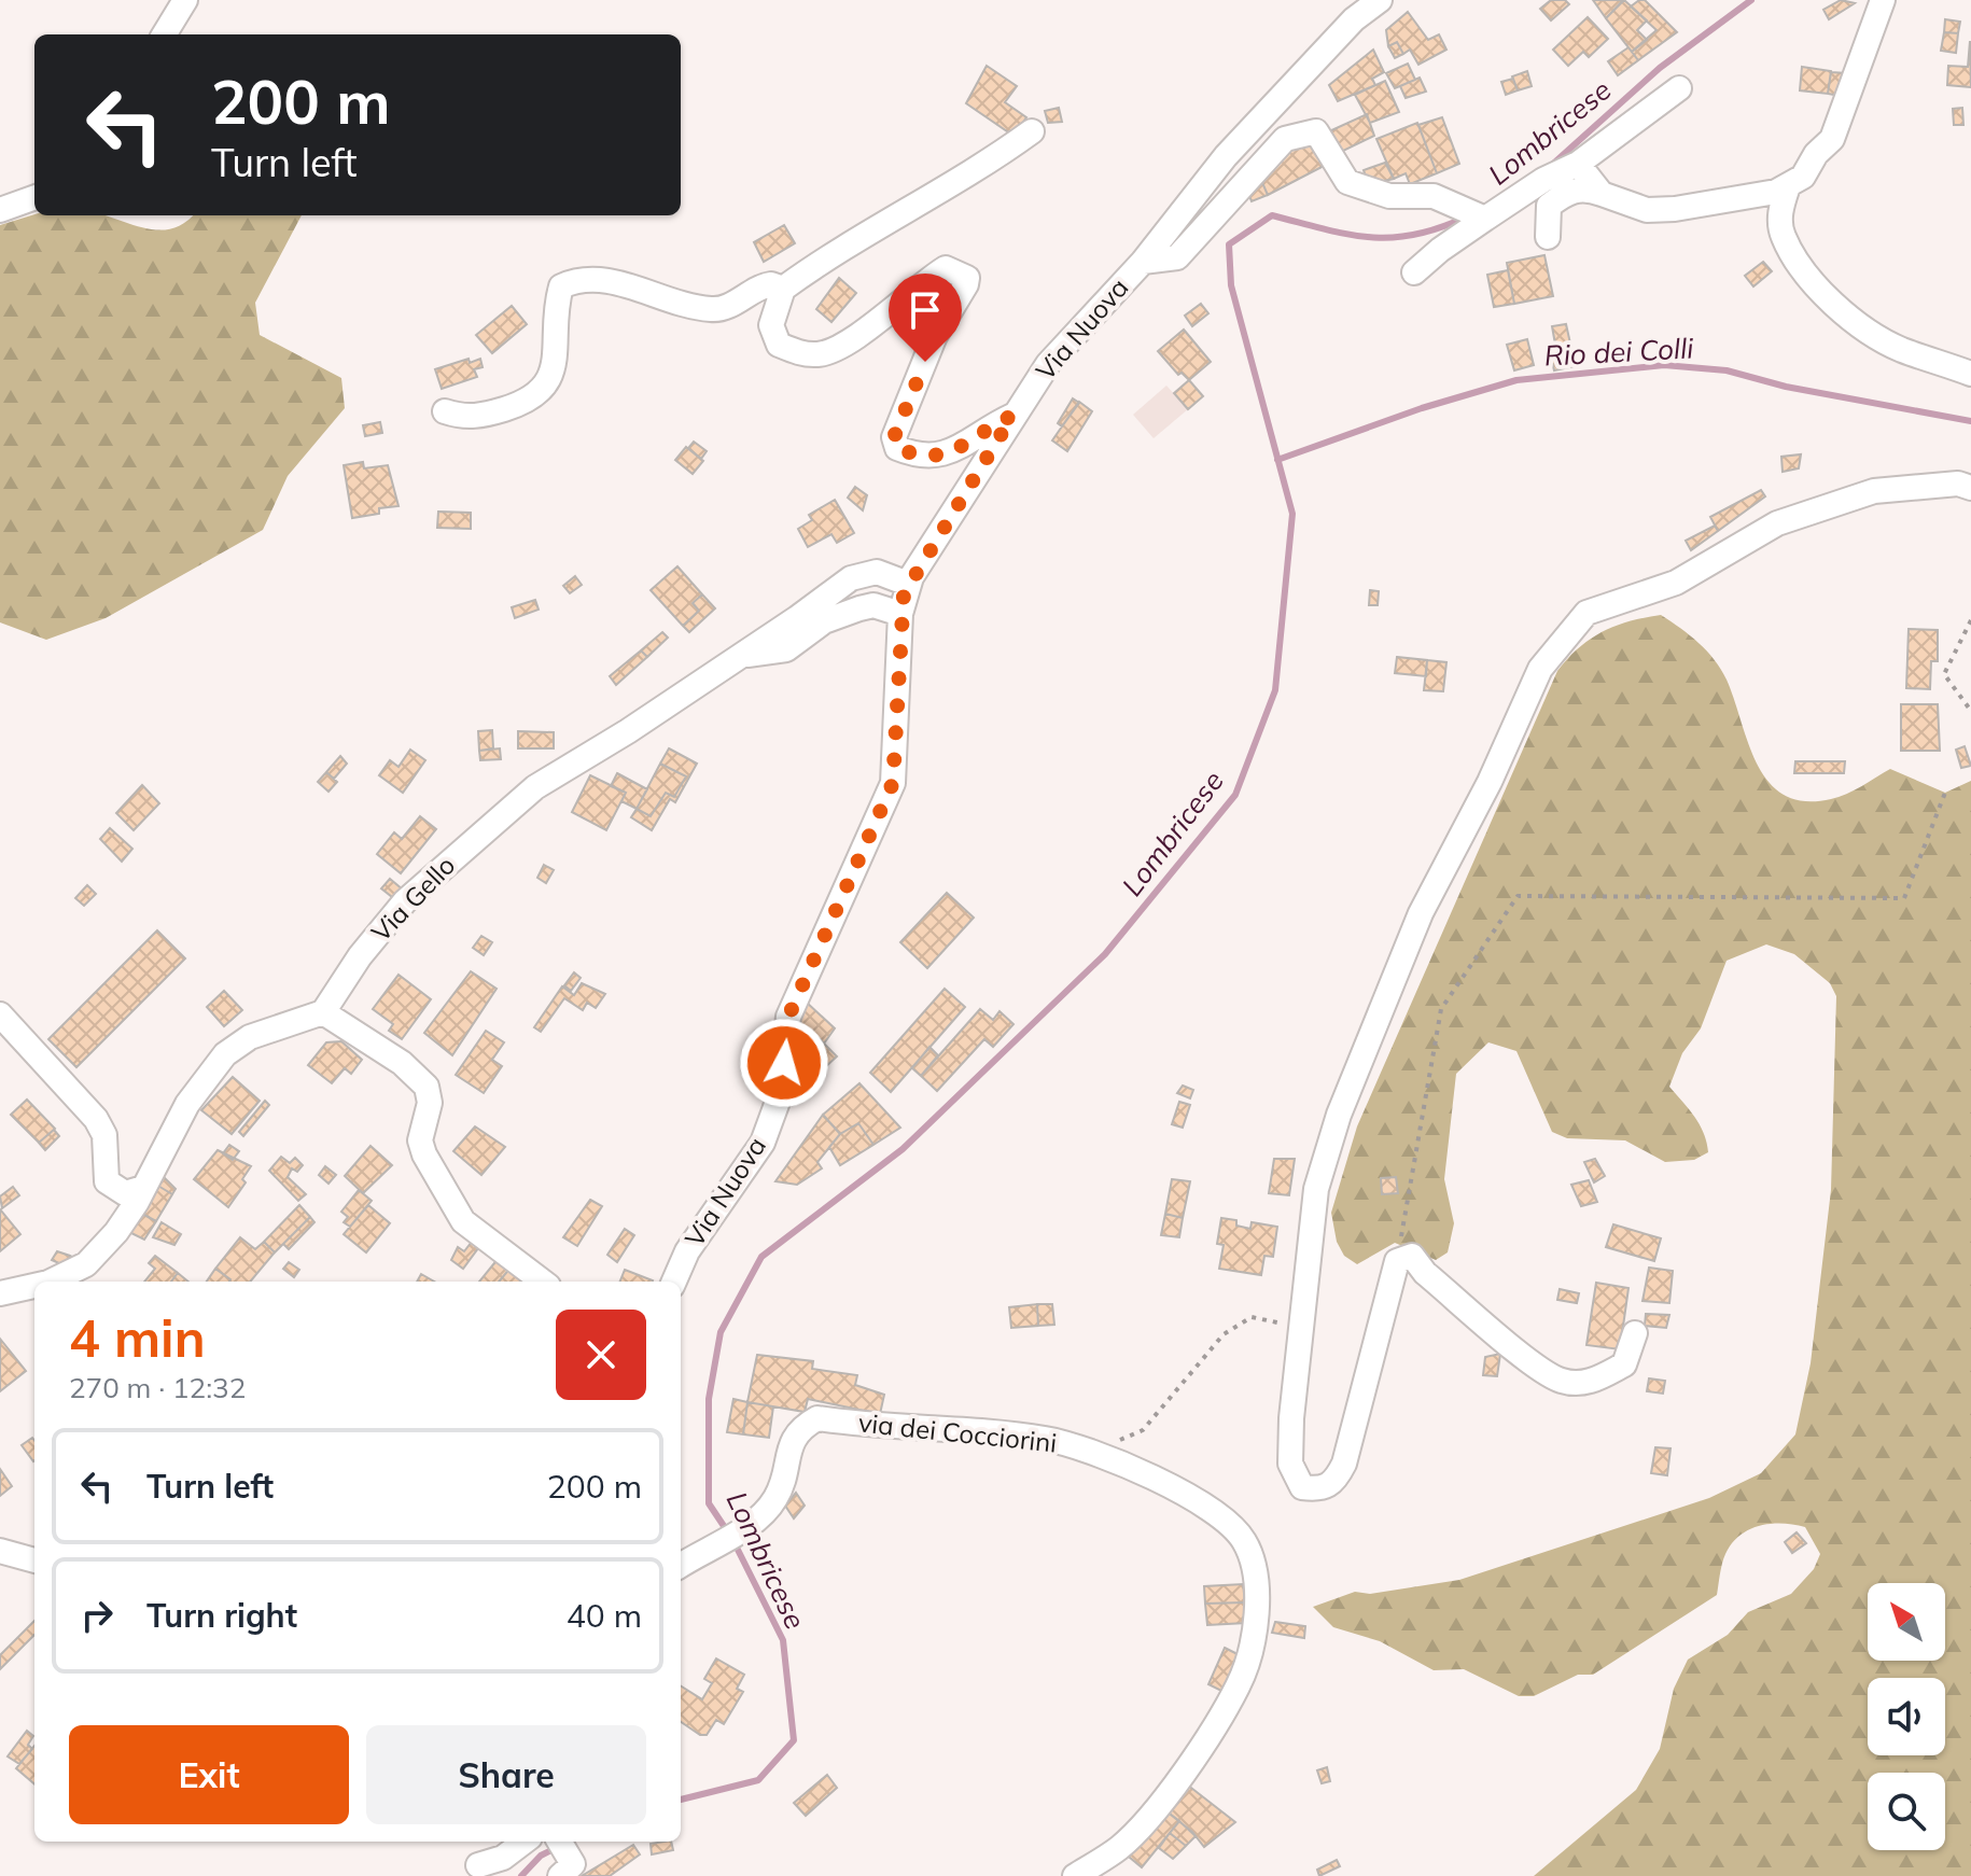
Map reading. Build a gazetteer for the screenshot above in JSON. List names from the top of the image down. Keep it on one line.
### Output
{"streets":{"street":["Via Nuova","Via Gello","via dei Cocciorini"]},"crossings":[["Via Nuova","Via Gello"]],"water":["Lombricese","Rio dei Colli"],"north":"top left","page":{"turn":["200 m","Turn left"],"heading":["4 min","270 m · 12:32"],"list":[{"name":"Turn left","value":"200 m"},{"name":"Turn right","value":"40 m"}],"buttons":["Exit","Share"]}}
